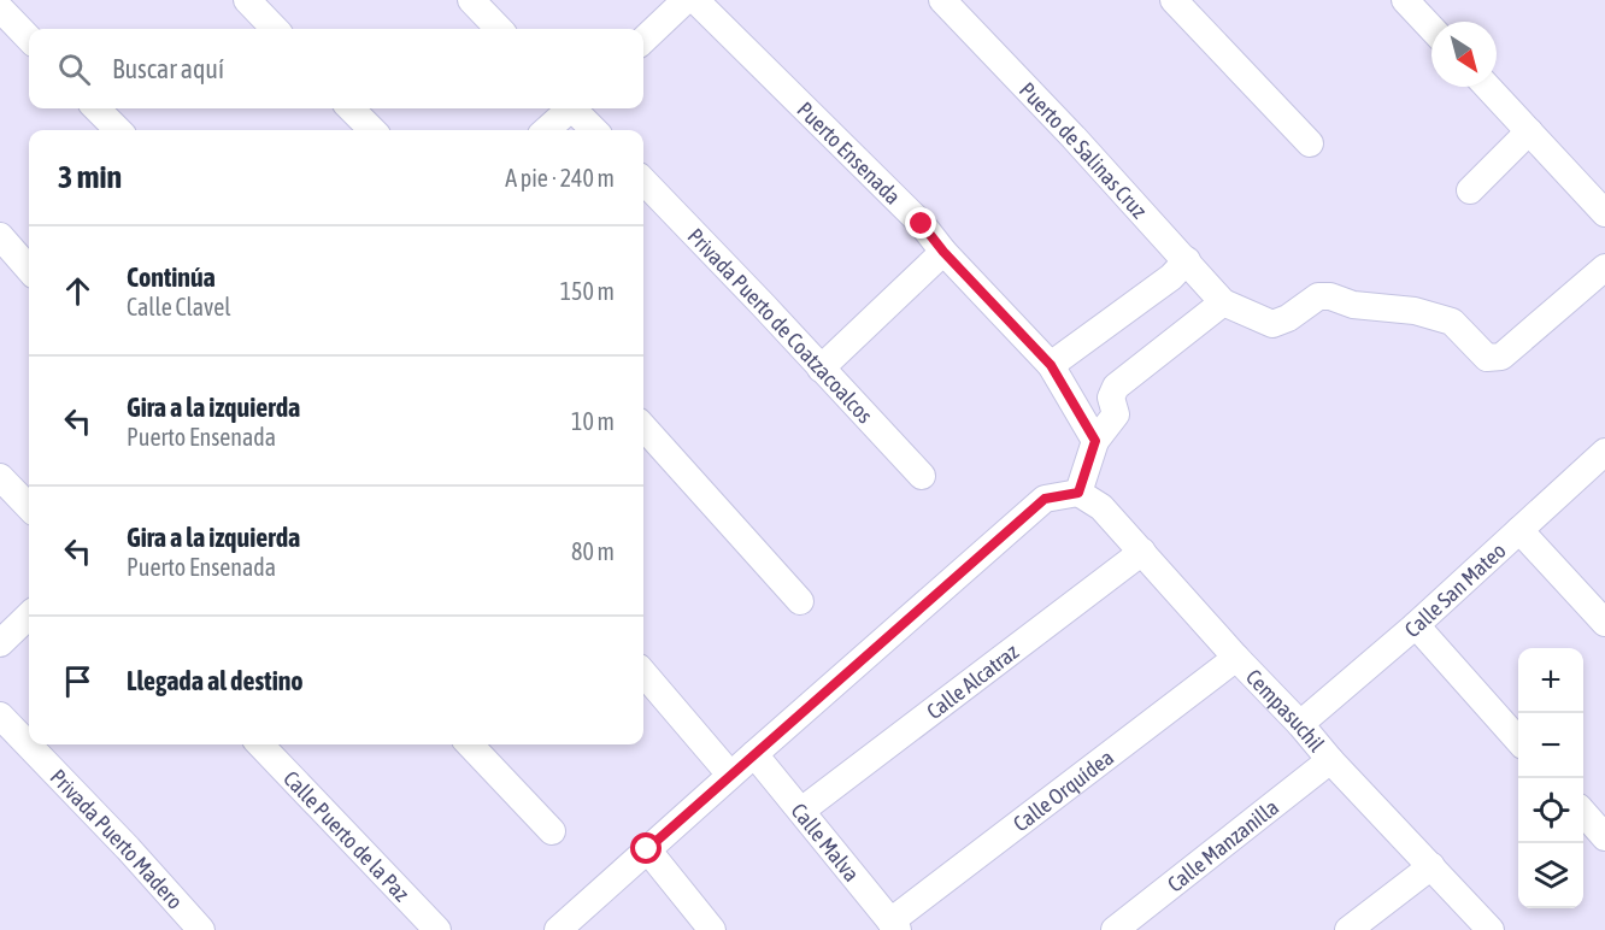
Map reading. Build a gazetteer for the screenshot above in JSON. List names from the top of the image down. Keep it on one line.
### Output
{"streets":{"street":["Puerto de Salinas Cruz","Puerto Ensenada","Privada Puerto de Coatzacoalcos","Calle San Mateo","Calle Alcatraz","Cempasuchil","Calle Orquídea","Calle Puerto de la Paz","Privada Puerto Madero","Calle Malva","Calle Manzanilla"]},"crossings":[["Calle San Mateo","Cempasuchil"],["Calle Alcatraz","Cempasuchil"],["Calle Alcatraz","Calle Malva"],["Cempasuchil","Calle Orquídea"],["Cempasuchil","Calle Manzanilla"],["Calle Orquídea","Calle Malva"]],"north":"bottom right","page":{"search":"Buscar aquí","heading":["3 min","A pie · 240 m"],"list":[["Continúa","Calle Clavel","150 m"],["Gira a la izquierda","Puerto Ensenada","10 m"],["Gira a la izquierda","Puerto Ensenada","80 m"],"Llegada al destino"],"map_buttons":["+","−"]}}
